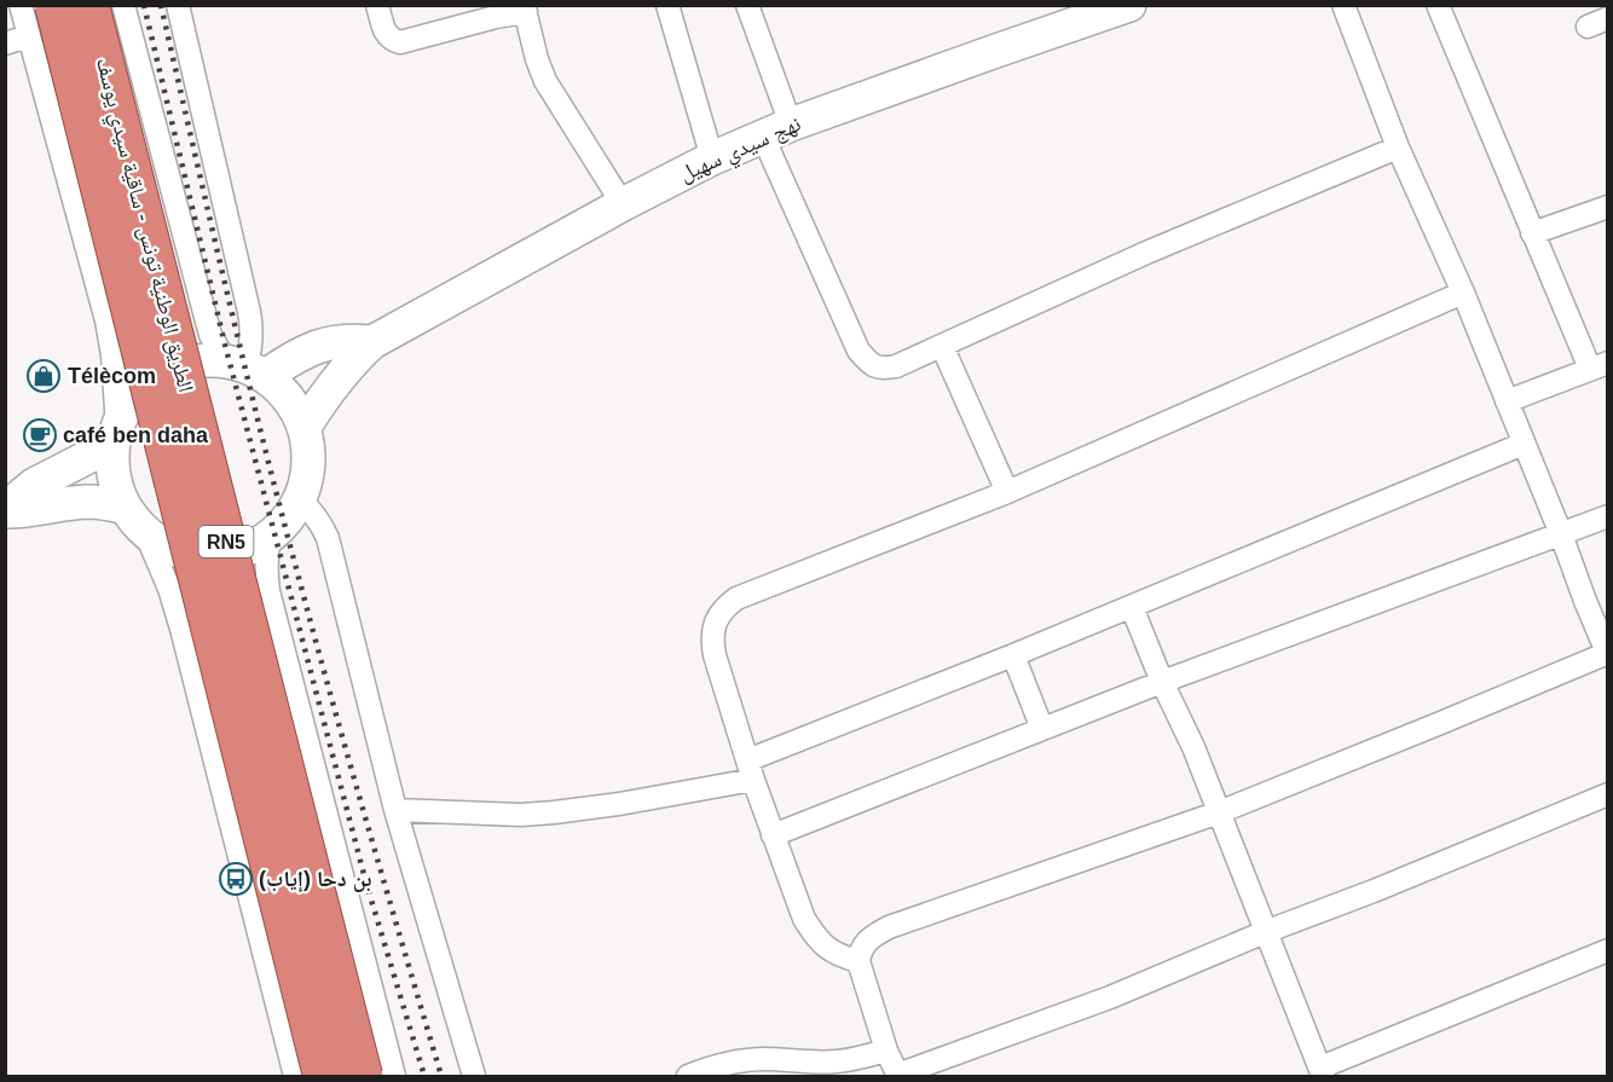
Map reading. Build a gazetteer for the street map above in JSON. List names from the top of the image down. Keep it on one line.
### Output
{"streets":{"highway":["الطريق الوطنية تونس - ساقية سيدي يوسف","RN5"],"main road":["نهج سيدي سهيل"]},"places":{"shop":["Télècom"],"cafe":["café ben daha"],"bus stop":["بن دحا (إياب)"]}}
